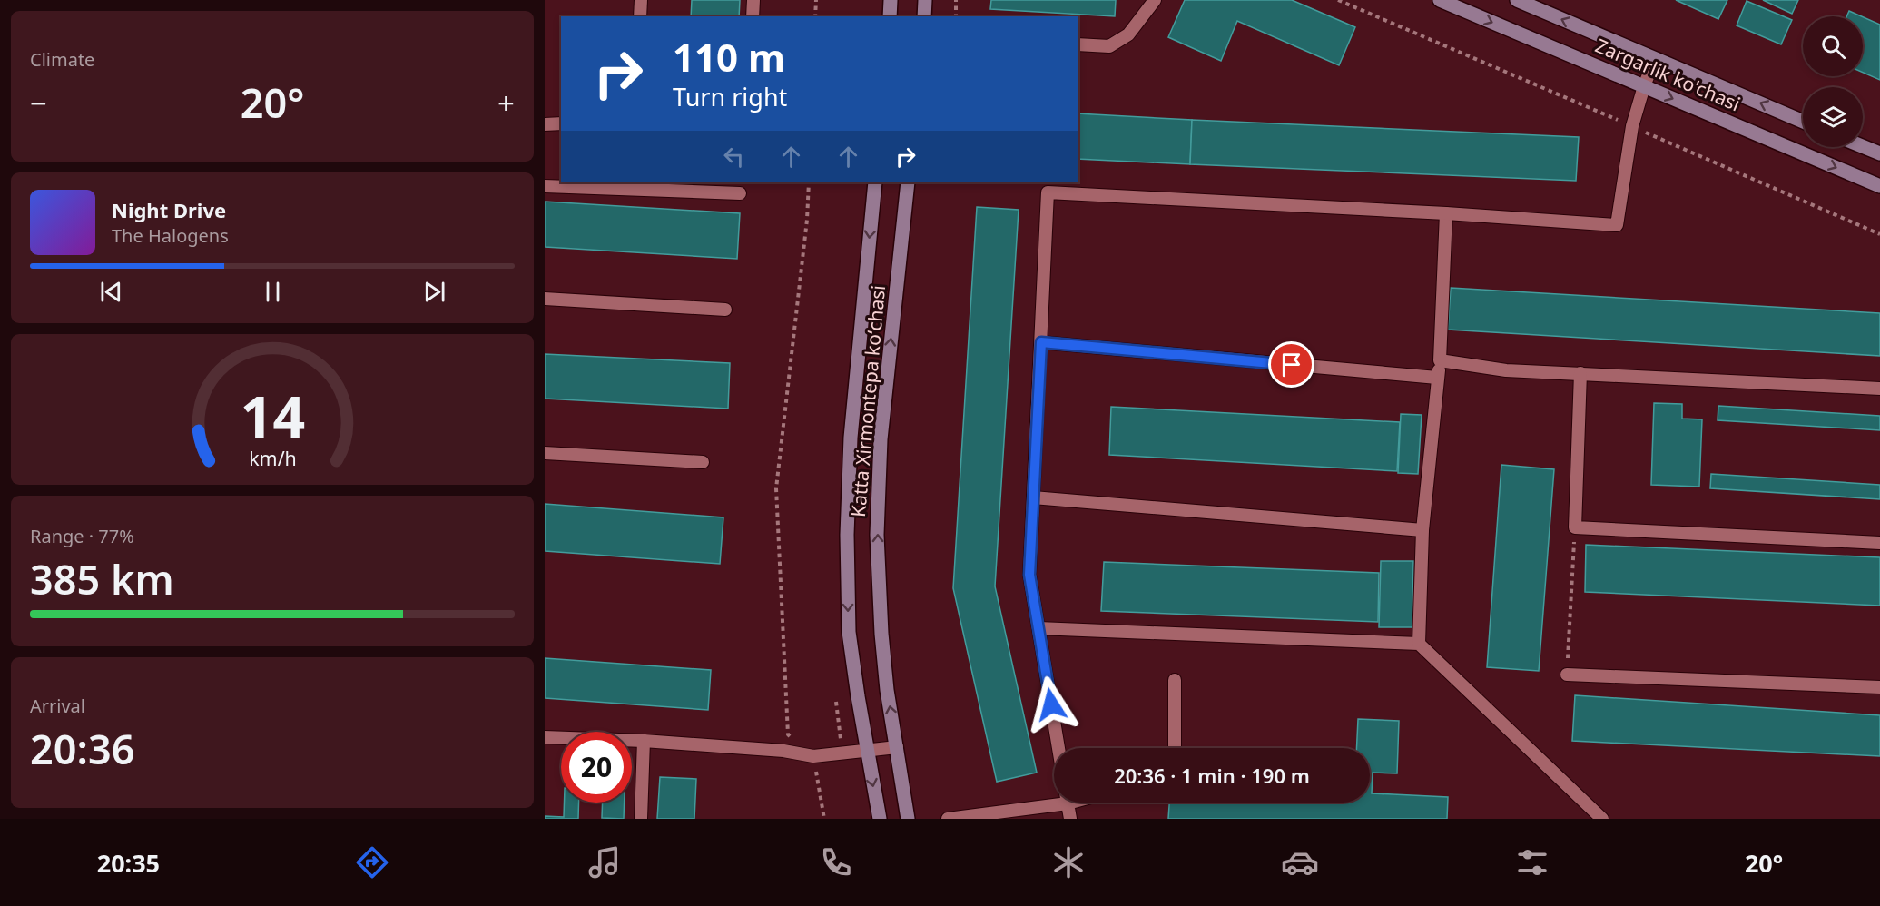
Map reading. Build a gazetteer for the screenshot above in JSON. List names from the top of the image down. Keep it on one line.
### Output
{"streets":{"main road":["Zargarlik ko'chasi","Katta Xirmontepa koʻchasi"]},"page":{"tile":["Climate",["Range · 77%","385 km"],["Arrival","20:36"]],"turn":["110 m","Turn right"],"heat":["−","20°","+"],"song":["Night Drive","The Halogens"],"limit":"20","trip":"20:36 · 1 min · 190 m","tabs":["20:35","20°"],"gauge":["14","km/h"]}}
